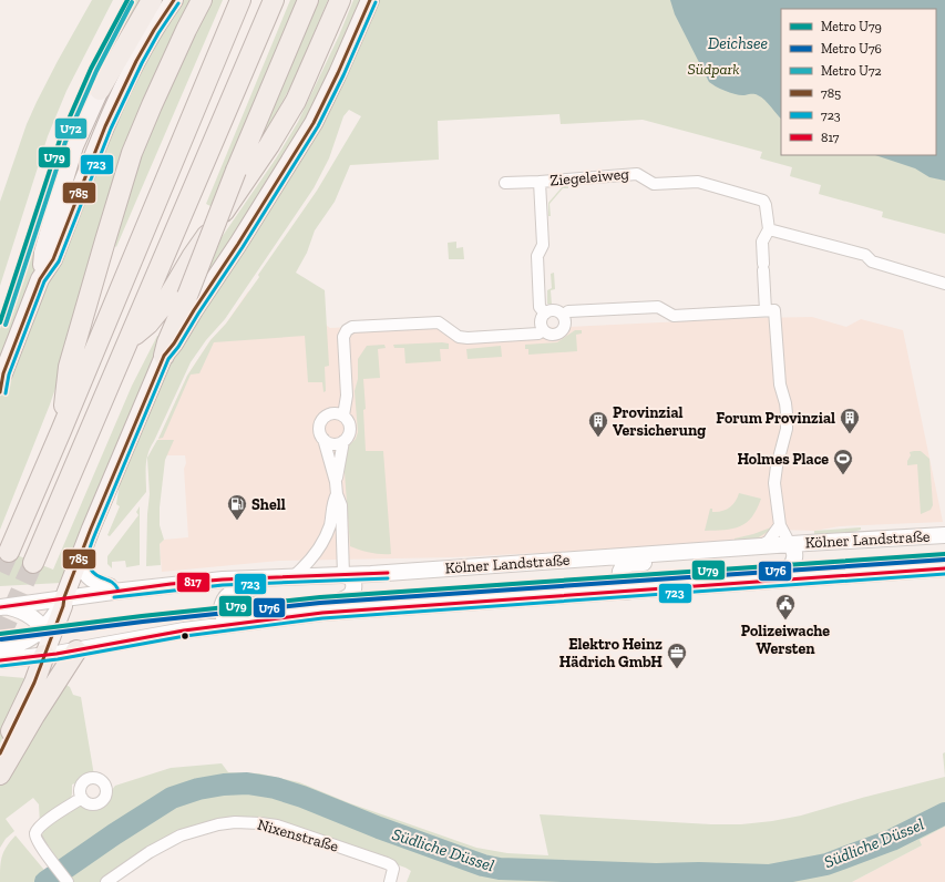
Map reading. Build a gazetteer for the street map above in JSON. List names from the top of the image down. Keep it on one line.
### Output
{"streets":{"main road":["Kölner Landstraße"],"street":["Ziegeleiweg","Nixenstraße"]},"water":["Deichsee","Südliche Düssel"],"parks":["Südpark"],"places":{"building":["Forum Provinzial","Provinzial Versicherung"],"sports":["Holmes Place"],"fuel station":["Shell"],"public building":["Polizeiwache Wersten"],"office":["Elektro Heinz Hädrich GmbH"]},"lines":["metro line U79","transit line 785","metro line U72","transit line 723","metro line U76","transit line 817"],"legend":["Metro U79","Metro U76","Metro U72","785","723","817"]}
